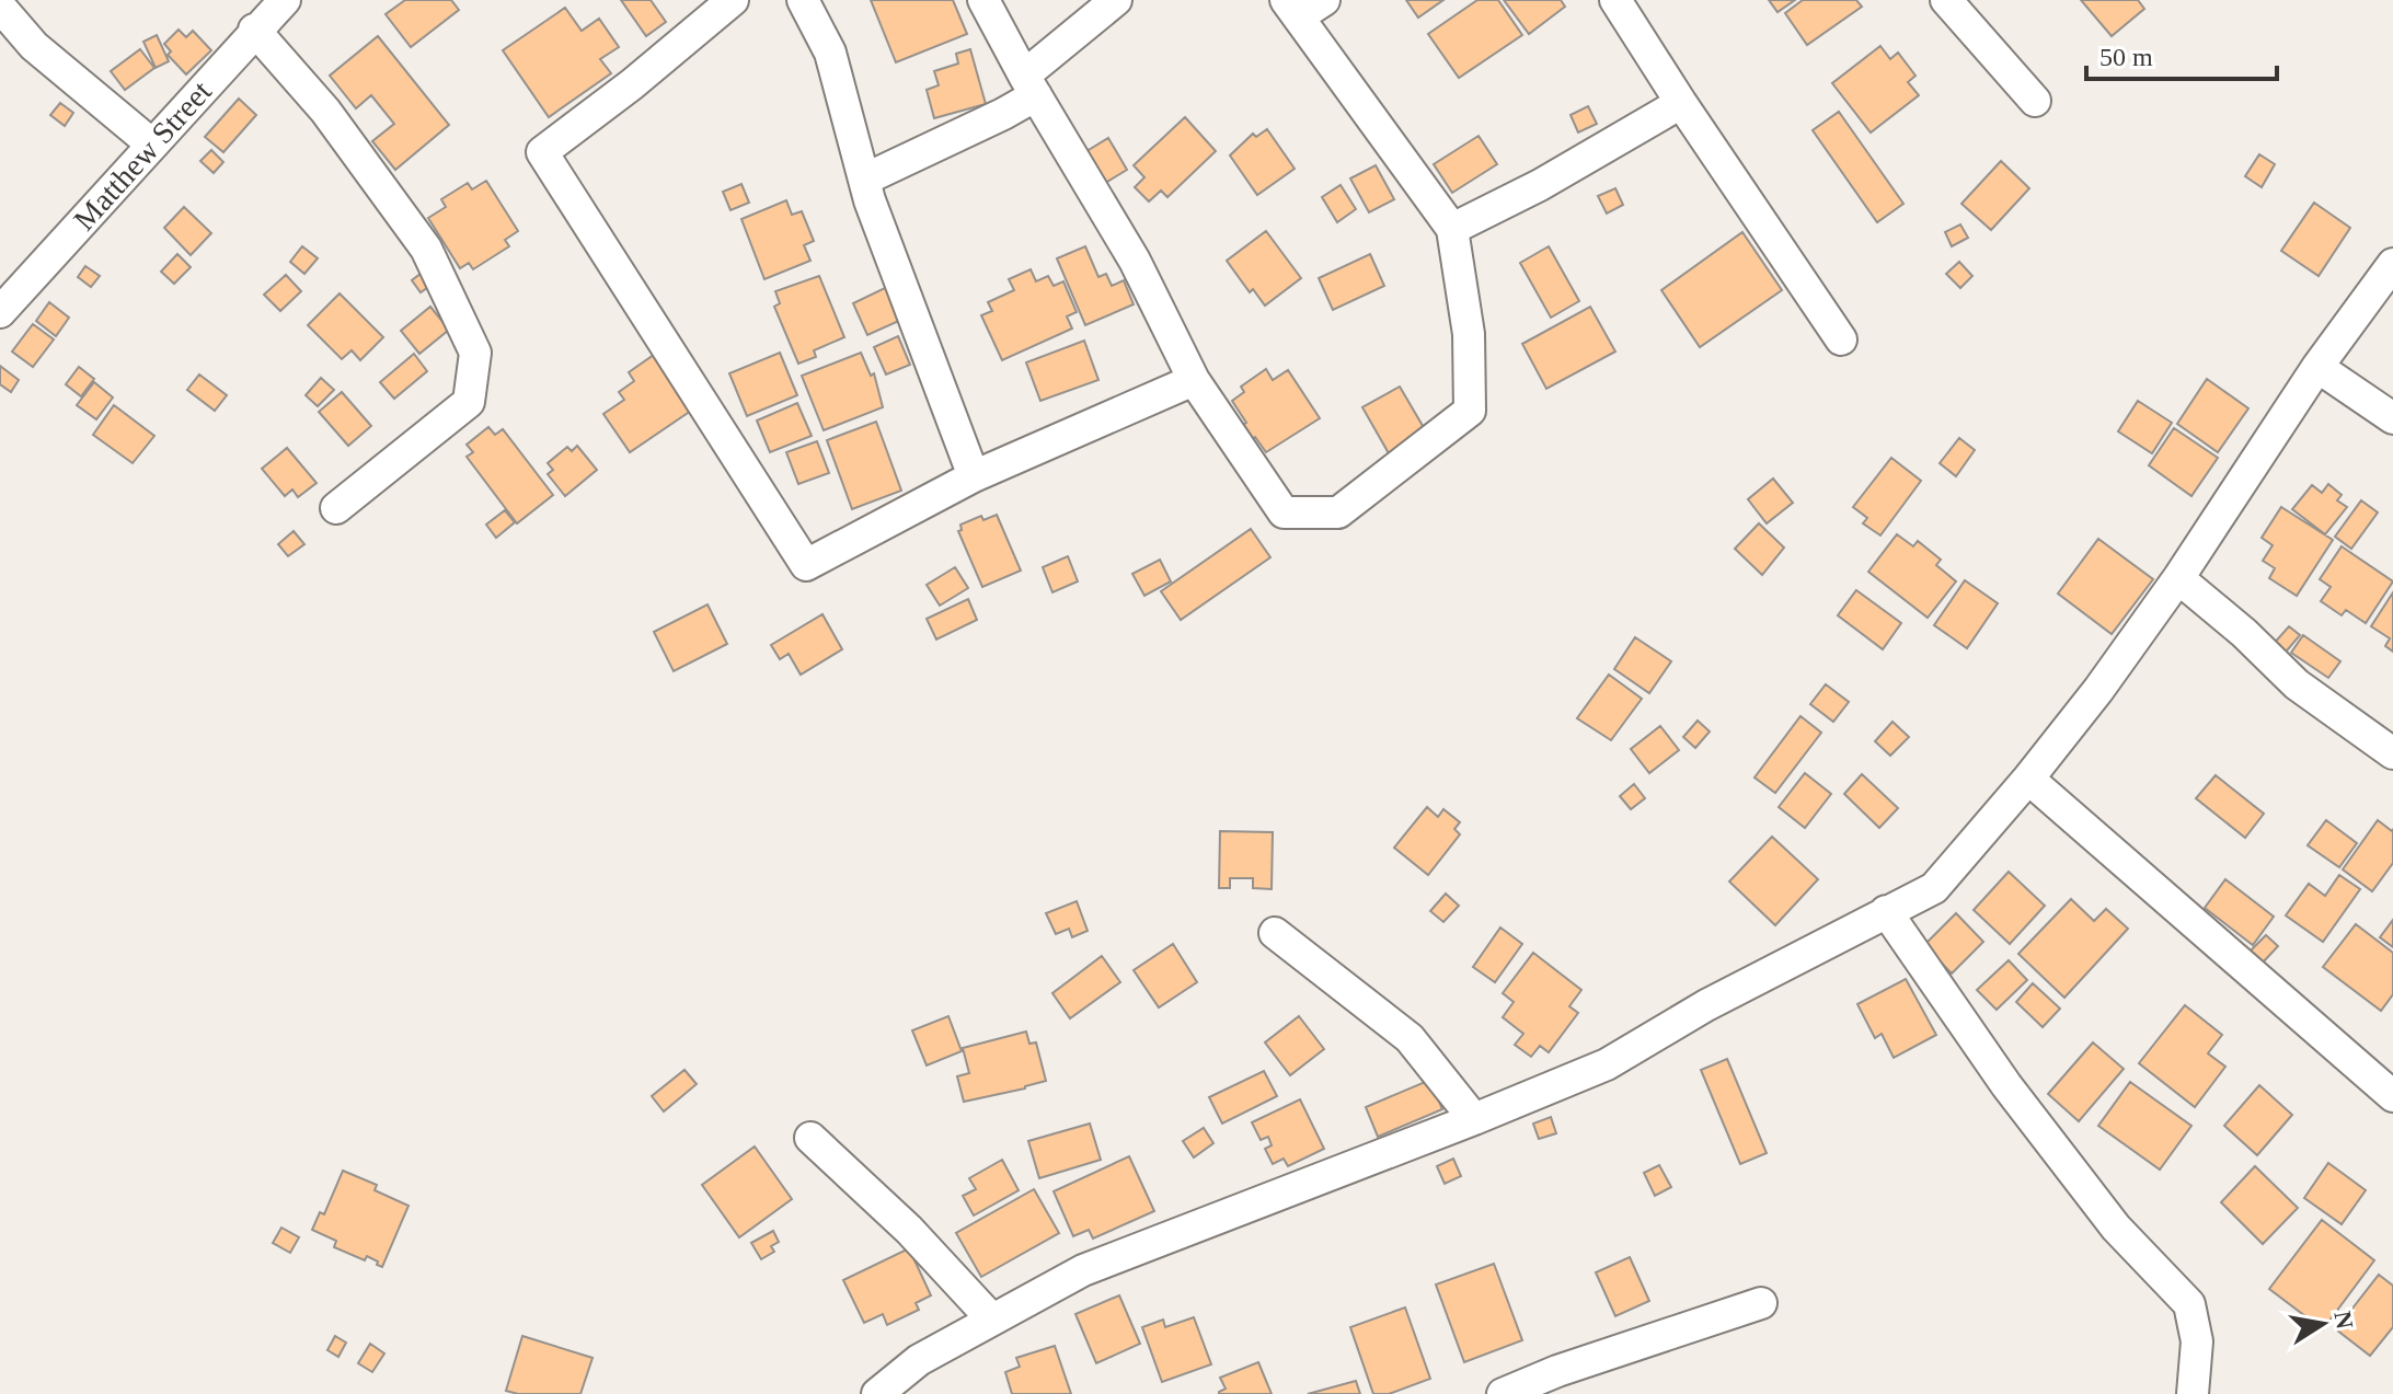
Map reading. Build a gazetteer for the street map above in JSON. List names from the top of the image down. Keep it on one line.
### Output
{"streets":{"street":["Matthew Street"]},"scale_bar":"50 m","north":"right"}
